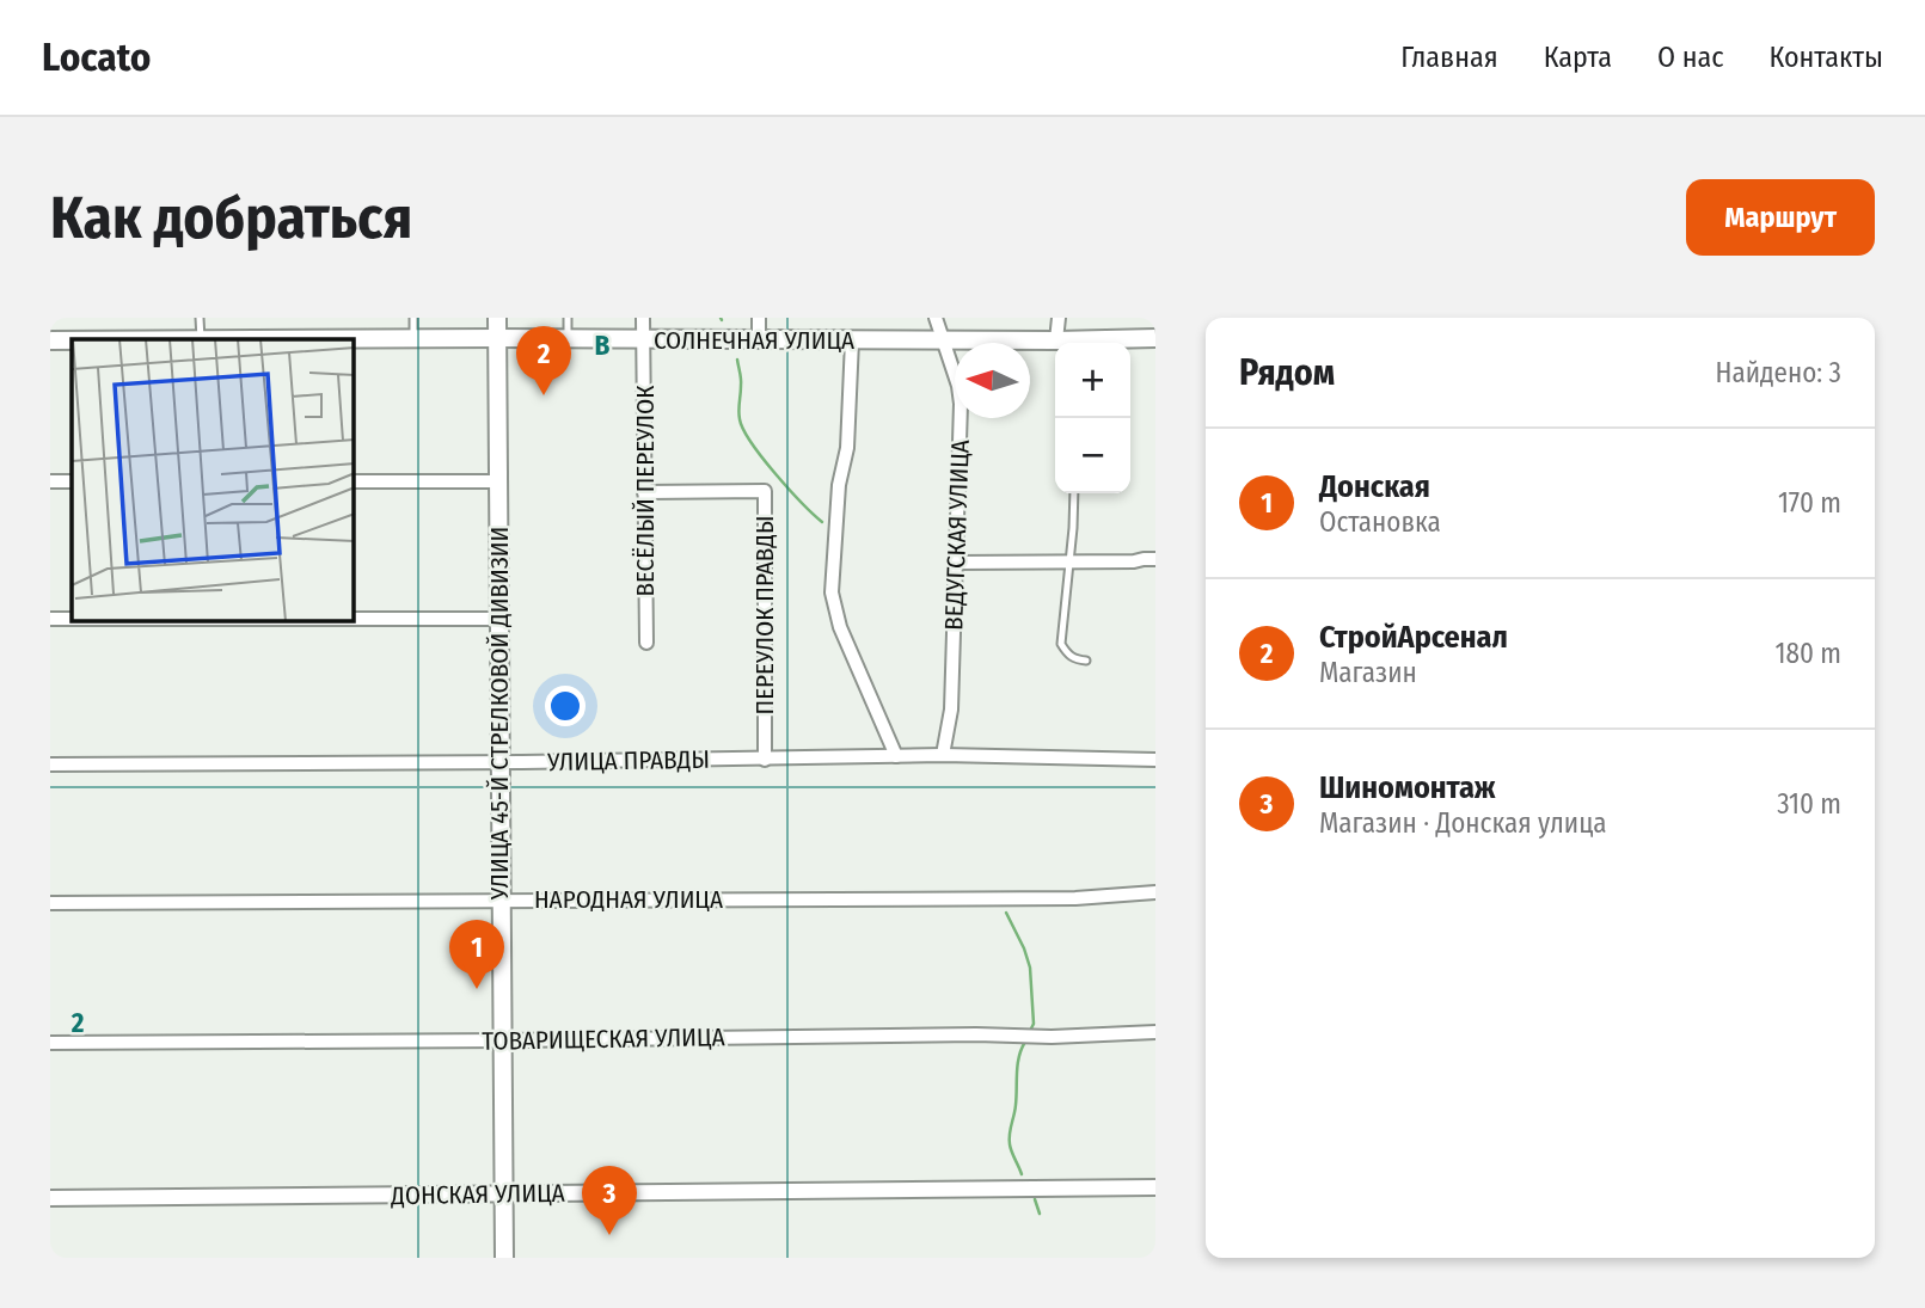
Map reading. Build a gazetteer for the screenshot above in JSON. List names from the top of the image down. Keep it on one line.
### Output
{"streets":{"main road":["СОЛНЕЧНАЯ УЛИЦА","УЛИЦА 45-Й СТРЕЛКОВОЙ ДИВИЗИИ"],"street":["ВЕСЁЛЫЙ ПЕРЕУЛОК","ВЕДУГСКАЯ УЛИЦА","ПЕРЕУЛОК ПРАВДЫ","УЛИЦА ПРАВДЫ","НАРОДНАЯ УЛИЦА","ТОВАРИЩЕСКАЯ УЛИЦА","ДОНСКАЯ УЛИЦА"]},"crossings":[["СОЛНЕЧНАЯ УЛИЦА","ВЕСЁЛЫЙ ПЕРЕУЛОК"],["СОЛНЕЧНАЯ УЛИЦА","ВЕДУГСКАЯ УЛИЦА"],["СОЛНЕЧНАЯ УЛИЦА","УЛИЦА 45-Й СТРЕЛКОВОЙ ДИВИЗИИ"],["ВЕСЁЛЫЙ ПЕРЕУЛОК","ПЕРЕУЛОК ПРАВДЫ"],["ВЕДУГСКАЯ УЛИЦА","УЛИЦА ПРАВДЫ"],["ПЕРЕУЛОК ПРАВДЫ","УЛИЦА ПРАВДЫ"],["УЛИЦА 45-Й СТРЕЛКОВОЙ ДИВИЗИИ","УЛИЦА ПРАВДЫ"],["УЛИЦА 45-Й СТРЕЛКОВОЙ ДИВИЗИИ","НАРОДНАЯ УЛИЦА"],["УЛИЦА 45-Й СТРЕЛКОВОЙ ДИВИЗИИ","ТОВАРИЩЕСКАЯ УЛИЦА"],["УЛИЦА 45-Й СТРЕЛКОВОЙ ДИВИЗИИ","ДОНСКАЯ УЛИЦА"]],"north":"left","page":{"header":"Locato","nav":["Главная","Карта","О нас","Контакты"],"buttons":"Маршрут","title":"Как добраться","heading":["Рядом","Найдено: 3"],"pins":["2","1","3"],"map_buttons":["+","−"],"list":[{"mark":"1","name":"Донская","note":"Остановка","value":"170 m"},{"mark":"2","name":"СтройАрсенал","note":"Магазин","value":"180 m"},{"mark":"3","name":"Шиномонтаж","note":"Магазин · Донская улица","value":"310 m"}]},"grid":{"columns":["B"],"rows":["2"]}}
